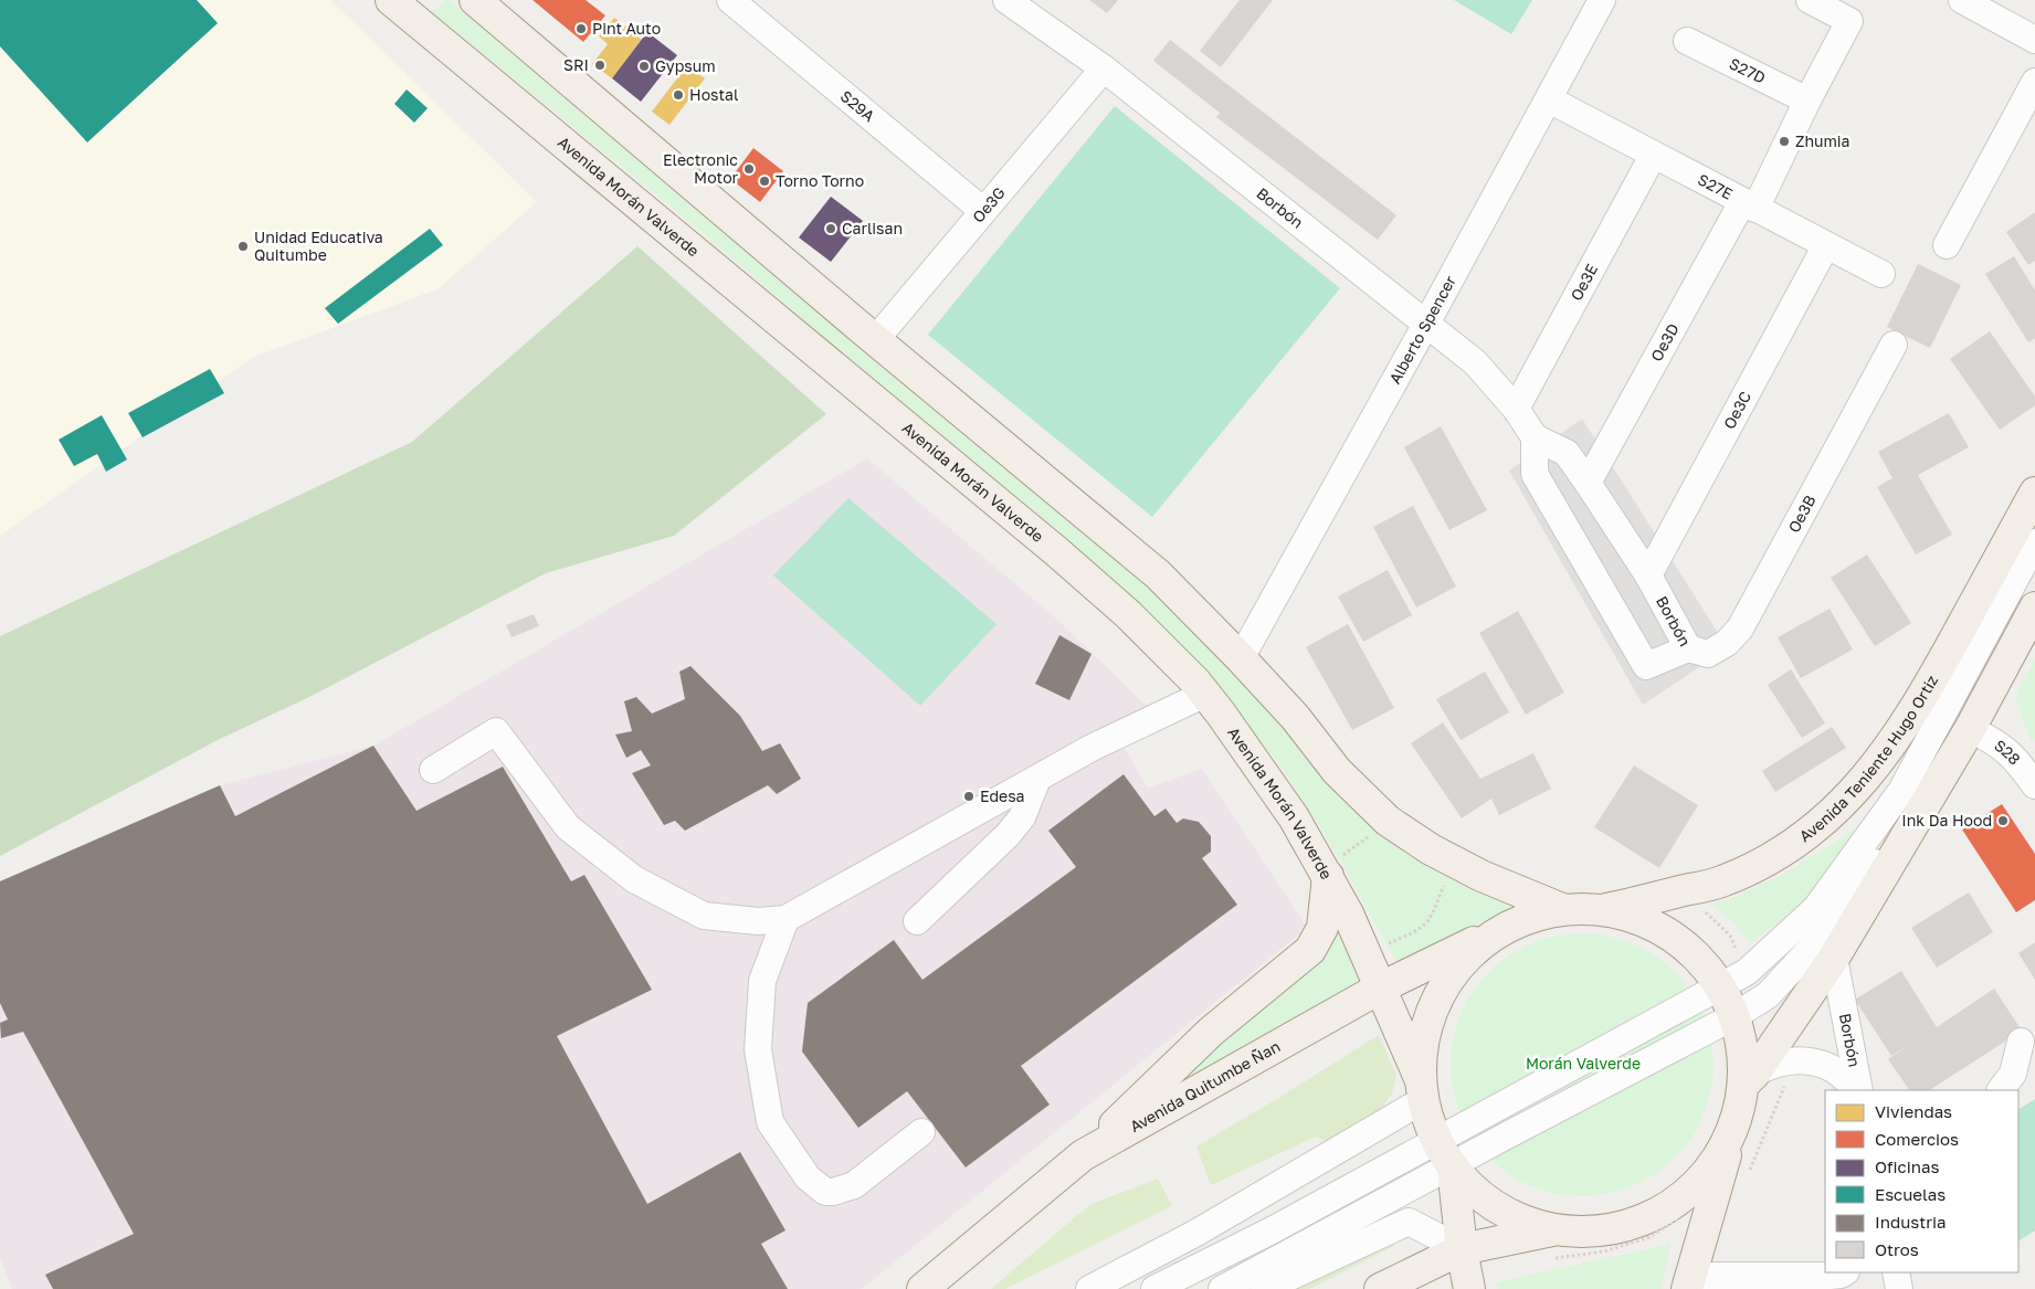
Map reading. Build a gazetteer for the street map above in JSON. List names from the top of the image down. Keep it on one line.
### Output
{"streets":{"main road":["Avenida Morán Valverde","Avenida Teniente Hugo Ortiz","Avenida Quitumbe Ñan"],"street":["S27D","S29A","S27E","Oe3G","Borbón","Oe3E","Alberto Spencer","Oe3D","Oe3C","Oe3B","S28"]},"crossings":[["S27D","Oe3D"],["S29A","Oe3G"],["S27E","Oe3E"],["S27E","Alberto Spencer"],["S27E","Oe3D"],["S27E","Oe3C"],["Avenida Morán Valverde","Avenida Quitumbe Ñan"],["Oe3G","Borbón"],["Borbón","Oe3E"],["Borbón","Alberto Spencer"],["Borbón","Oe3D"],["Borbón","Oe3C"],["Borbón","Oe3B"]],"parks":["Morán Valverde"],"places":["Pint Auto","SRI","Gypsum","Hostal","Zhumia","Electronic Motor","Torno Torno","Carlisan","Unidad Educativa Quitumbe","Edesa","Ink Da Hood"],"legend":["Viviendas","Comercios","Oficinas","Escuelas","Industria","Otros"]}
